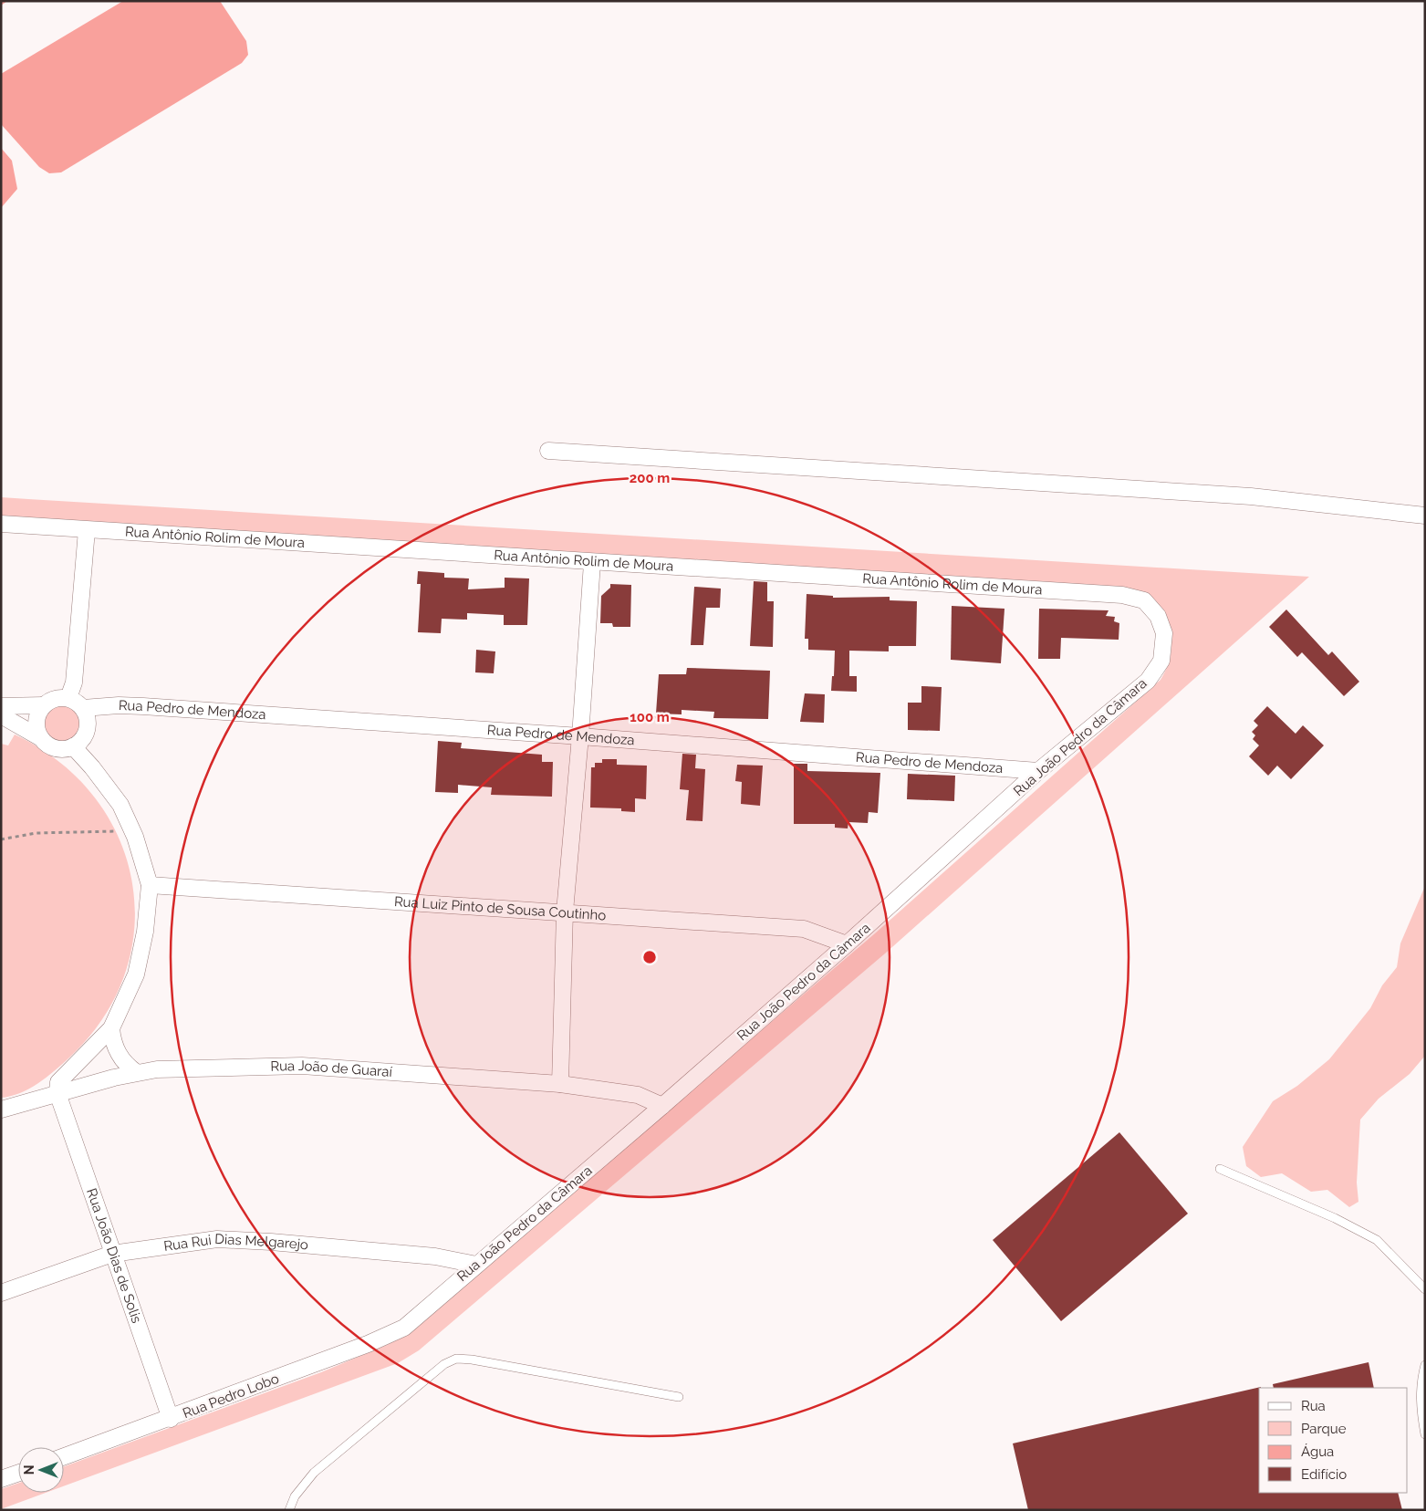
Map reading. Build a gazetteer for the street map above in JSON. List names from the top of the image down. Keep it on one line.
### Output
{"streets":{"street":["Rua Antônio Rolim de Moura","Rua Pedro de Mendoza","Rua João Pedro da Câmara","Rua Luiz Pinto de Sousa Coutinho","Rua João de Guaraí","Rua Rui Dias Melgarejo","Rua João Dias de Solis","Rua Pedro Lobo"]},"crossings":[["Rua Antônio Rolim de Moura","Rua João Pedro da Câmara"],["Rua Pedro de Mendoza","Rua João Pedro da Câmara"],["Rua João Pedro da Câmara","Rua Luiz Pinto de Sousa Coutinho"],["Rua João Pedro da Câmara","Rua João de Guaraí"],["Rua João Pedro da Câmara","Rua Rui Dias Melgarejo"],["Rua João Pedro da Câmara","Rua Pedro Lobo"],["Rua João de Guaraí","Rua João Dias de Solis"],["Rua Rui Dias Melgarejo","Rua João Dias de Solis"],["Rua João Dias de Solis","Rua Pedro Lobo"]],"legend":["Rua","Parque","Água","Edifício"],"north":"left","rings":["200 m","100 m"]}
